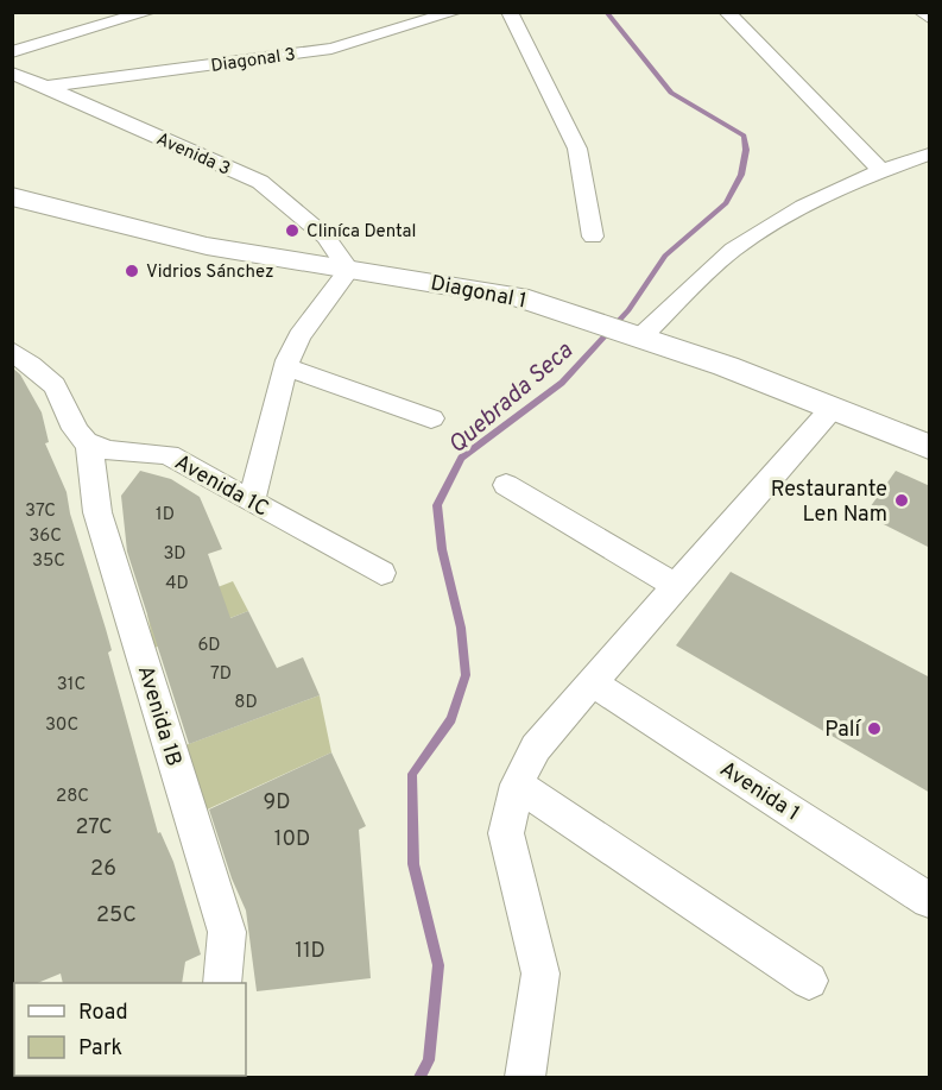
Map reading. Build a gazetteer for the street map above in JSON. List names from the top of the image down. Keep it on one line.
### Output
{"streets":{"main road":["Diagonal 1"],"street":["Diagonal 3","Avenida 3","Avenida 1C","Avenida 1B","Avenida 1"]},"crossings":[["Diagonal 3","Avenida 3"],["Avenida 3","Diagonal 1"],["Avenida 1C","Avenida 1B"]],"water":["Quebrada Seca"],"places":["Cliníca Dental","Vidrios Sánchez","Restaurante Len Nam","Palí"],"house_numbers":["37C","1D","36C","3D","35C","4D","6D","7D","31C","8D","30C","28C","9D","27C","10D","26","25C","11D"],"legend":["Road","Park"]}
